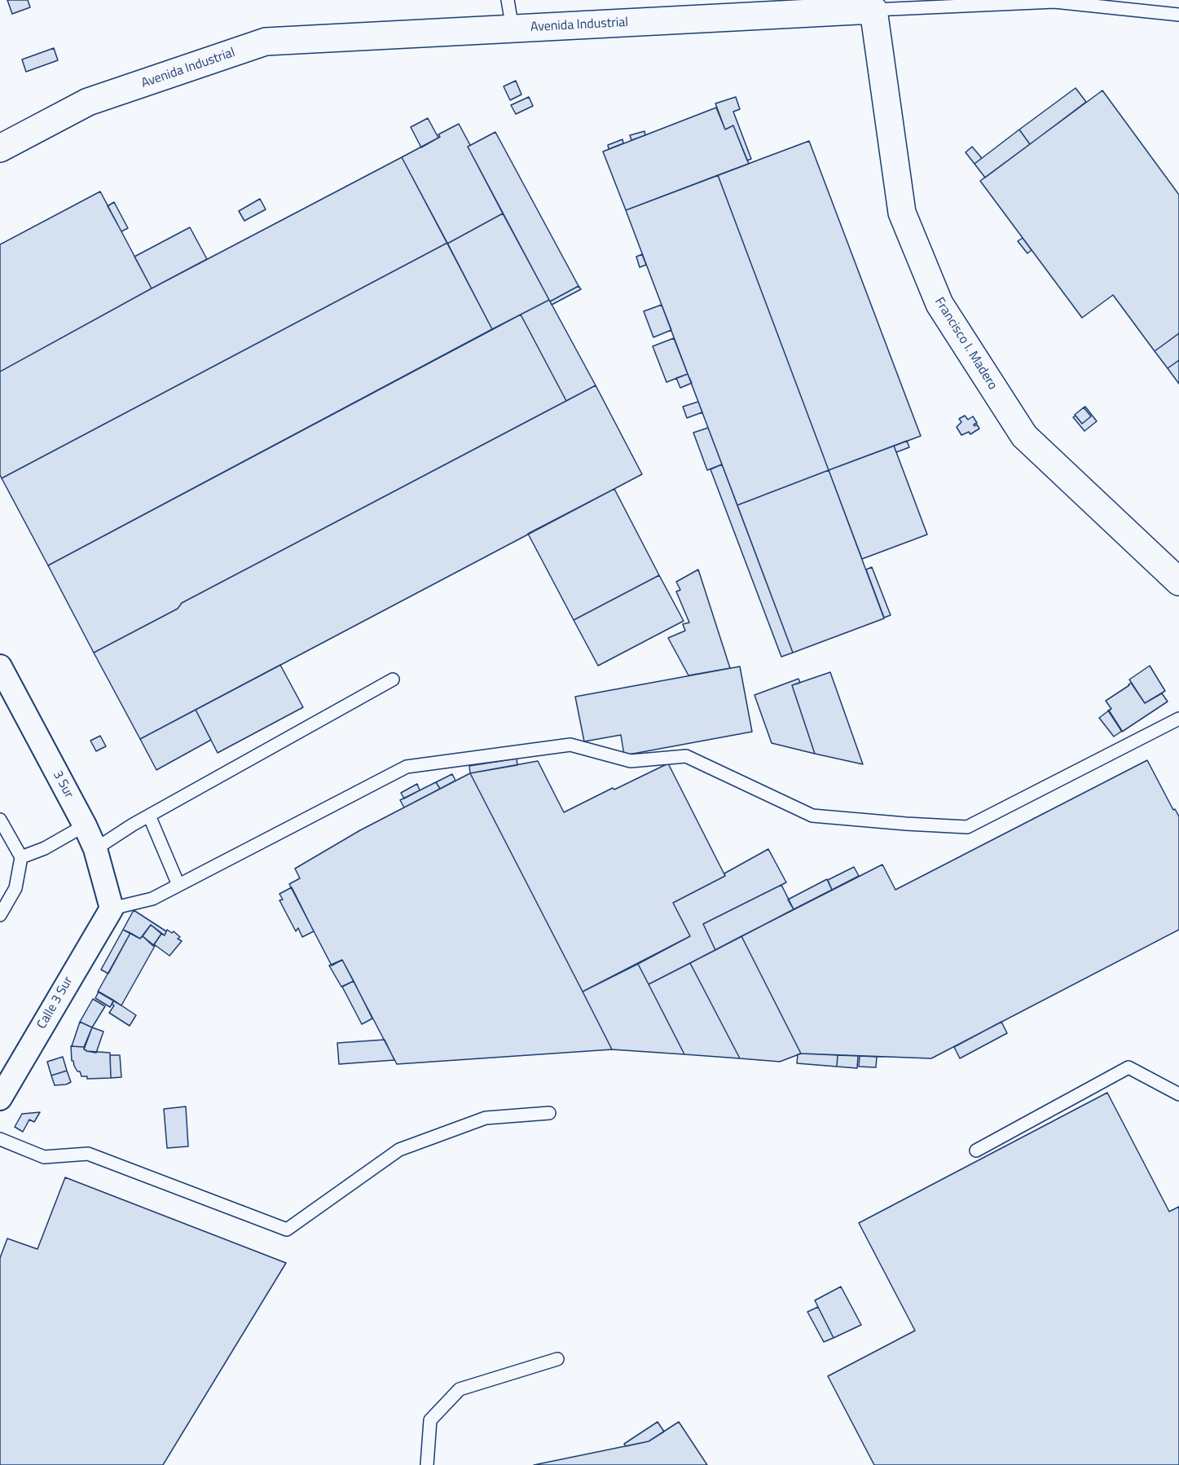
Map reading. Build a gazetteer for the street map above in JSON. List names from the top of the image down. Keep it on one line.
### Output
{"streets":{"street":["Avenida Industrial","Francisco I. Madero","3 Sur","Calle 3 Sur"]},"crossings":[["Avenida Industrial","Francisco I. Madero"],["3 Sur","Calle 3 Sur"]]}
